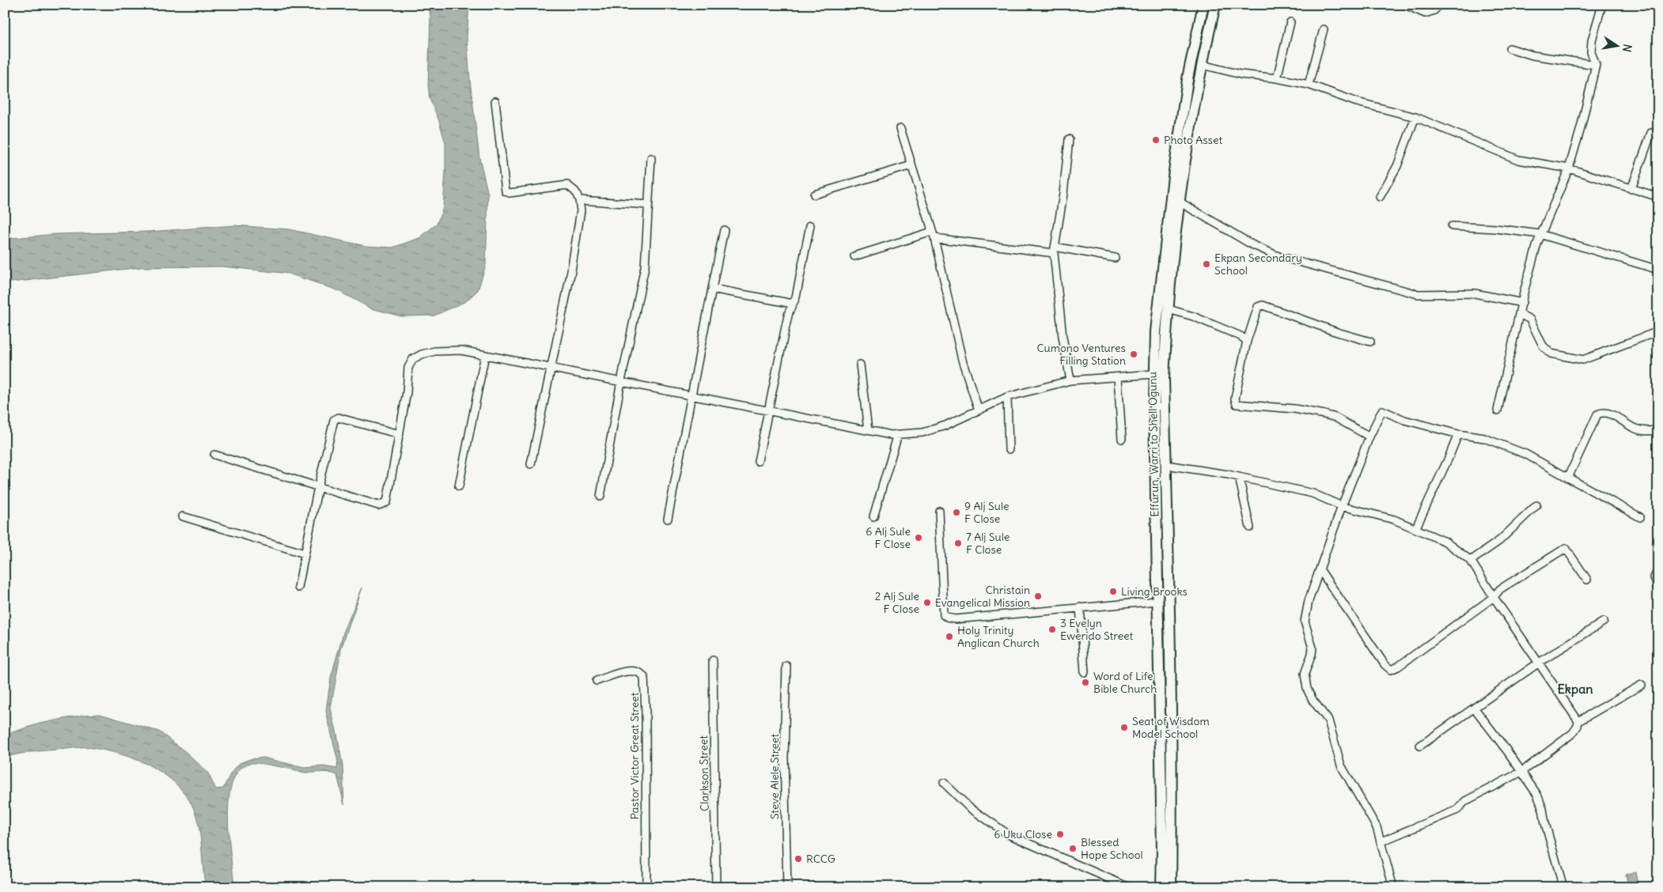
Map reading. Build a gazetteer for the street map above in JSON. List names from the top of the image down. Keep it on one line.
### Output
{"streets":{"main road":["Effurun, Warri to Shell Ogunu"],"street":["Pastor Victor Great Street","Clarkson Street","Steve Alele Street"]},"districts":["Ekpan"],"places":["Photo Asset","Ekpan Secondary School","Cumono Ventures Filling Station","9 Alj Sule F Close","6 Alj Sule F Close","7 Alj Sule F Close","Living Brooks","Christain Evangelical Mission","2 Alj Sule F Close","3 Evelyn Ewerido Street","Holy Trinity Anglican Church","Word of Life Bible Church","Seat of Wisdom Model School","6 Uku Close","Blessed Hope School","RCCG"],"north":"right"}
